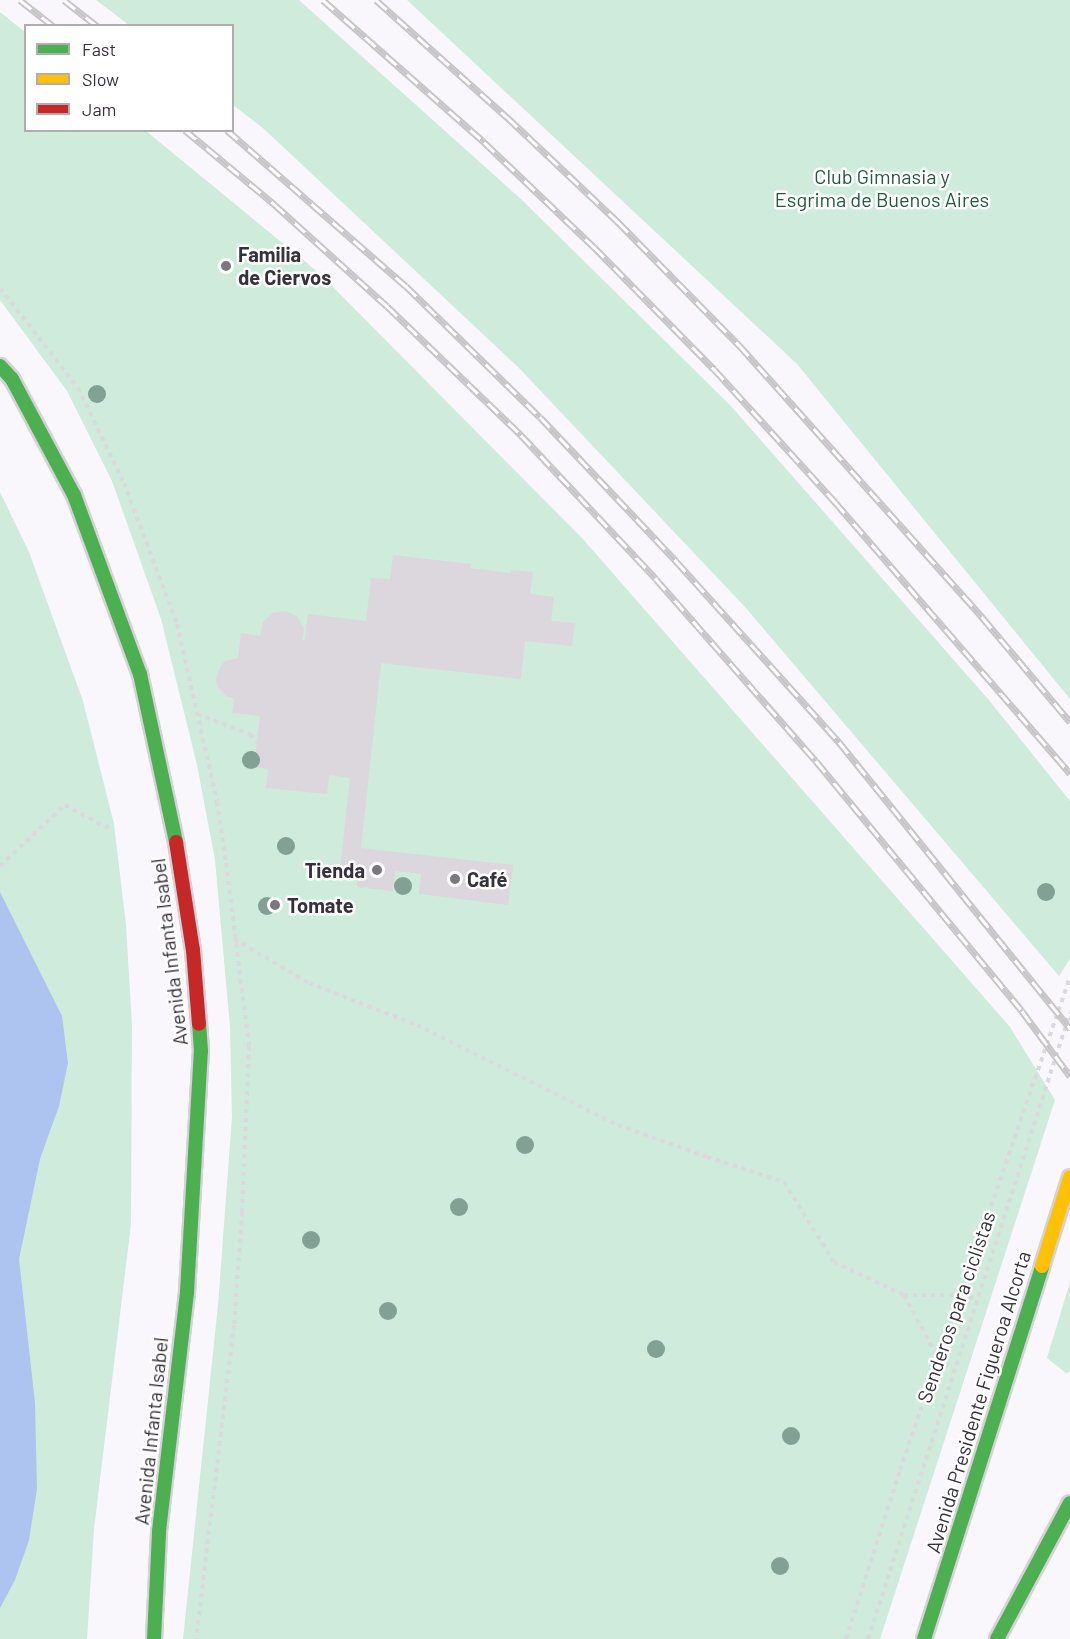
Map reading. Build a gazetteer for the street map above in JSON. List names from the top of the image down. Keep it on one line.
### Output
{"streets":{"street":["Avenida Infanta Isabel","Avenida Presidente Figueroa Alcorta"],"path":["Senderos para ciclistas"]},"parks":["Club Gimnasia y Esgrima de Buenos Aires"],"places":["Familia de Ciervos","Tienda","Café","Tomate"],"legend":["Fast","Slow","Jam"]}
